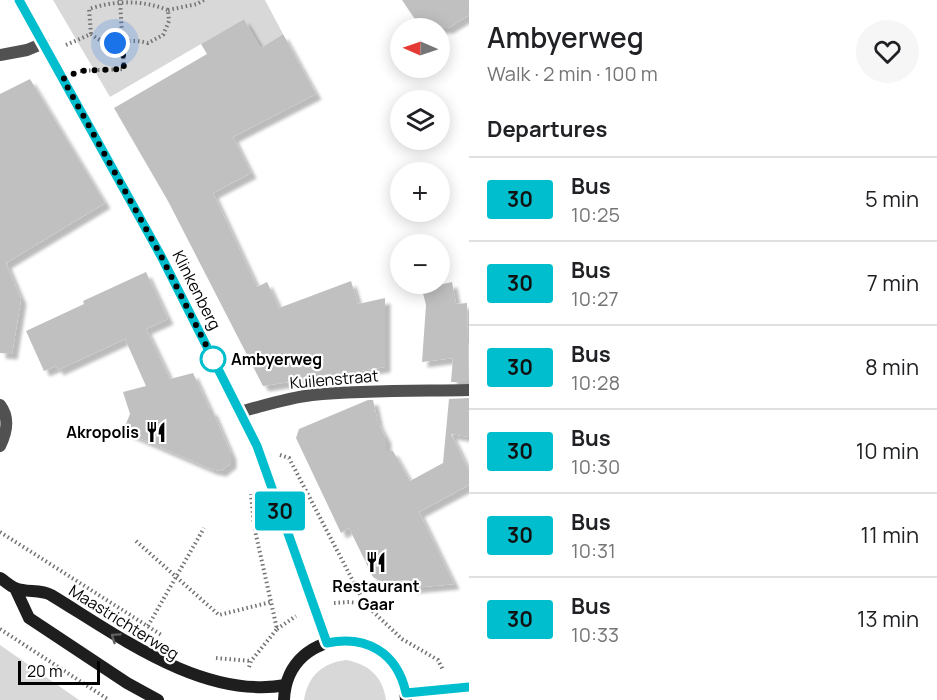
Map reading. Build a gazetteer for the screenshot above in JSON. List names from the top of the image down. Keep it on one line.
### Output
{"streets":{"main road":["Maastrichterweg"],"street":["Klinkenberg","Kuilenstraat"]},"crossings":[["Klinkenberg","Kuilenstraat"]],"places":{"other":["Ambyerweg"],"restaurant":["Akropolis","Restaurant Gaar"]},"lines":["bus line 30"],"scale_bar":"20 m","north":"left","page":{"on_map":"30","heading":[["Ambyerweg","Walk · 2 min · 100 m"],"Departures"],"map_buttons":["+","−"],"list":[{"mark":"30","name":"Bus","note":"10:25","value":"5 min"},{"mark":"30","name":"Bus","note":"10:27","value":"7 min"},{"mark":"30","name":"Bus","note":"10:28","value":"8 min"},{"mark":"30","name":"Bus","note":"10:30","value":"10 min"},{"mark":"30","name":"Bus","note":"10:31","value":"11 min"},{"mark":"30","name":"Bus","note":"10:33","value":"13 min"}],"scale":"20 m"}}
